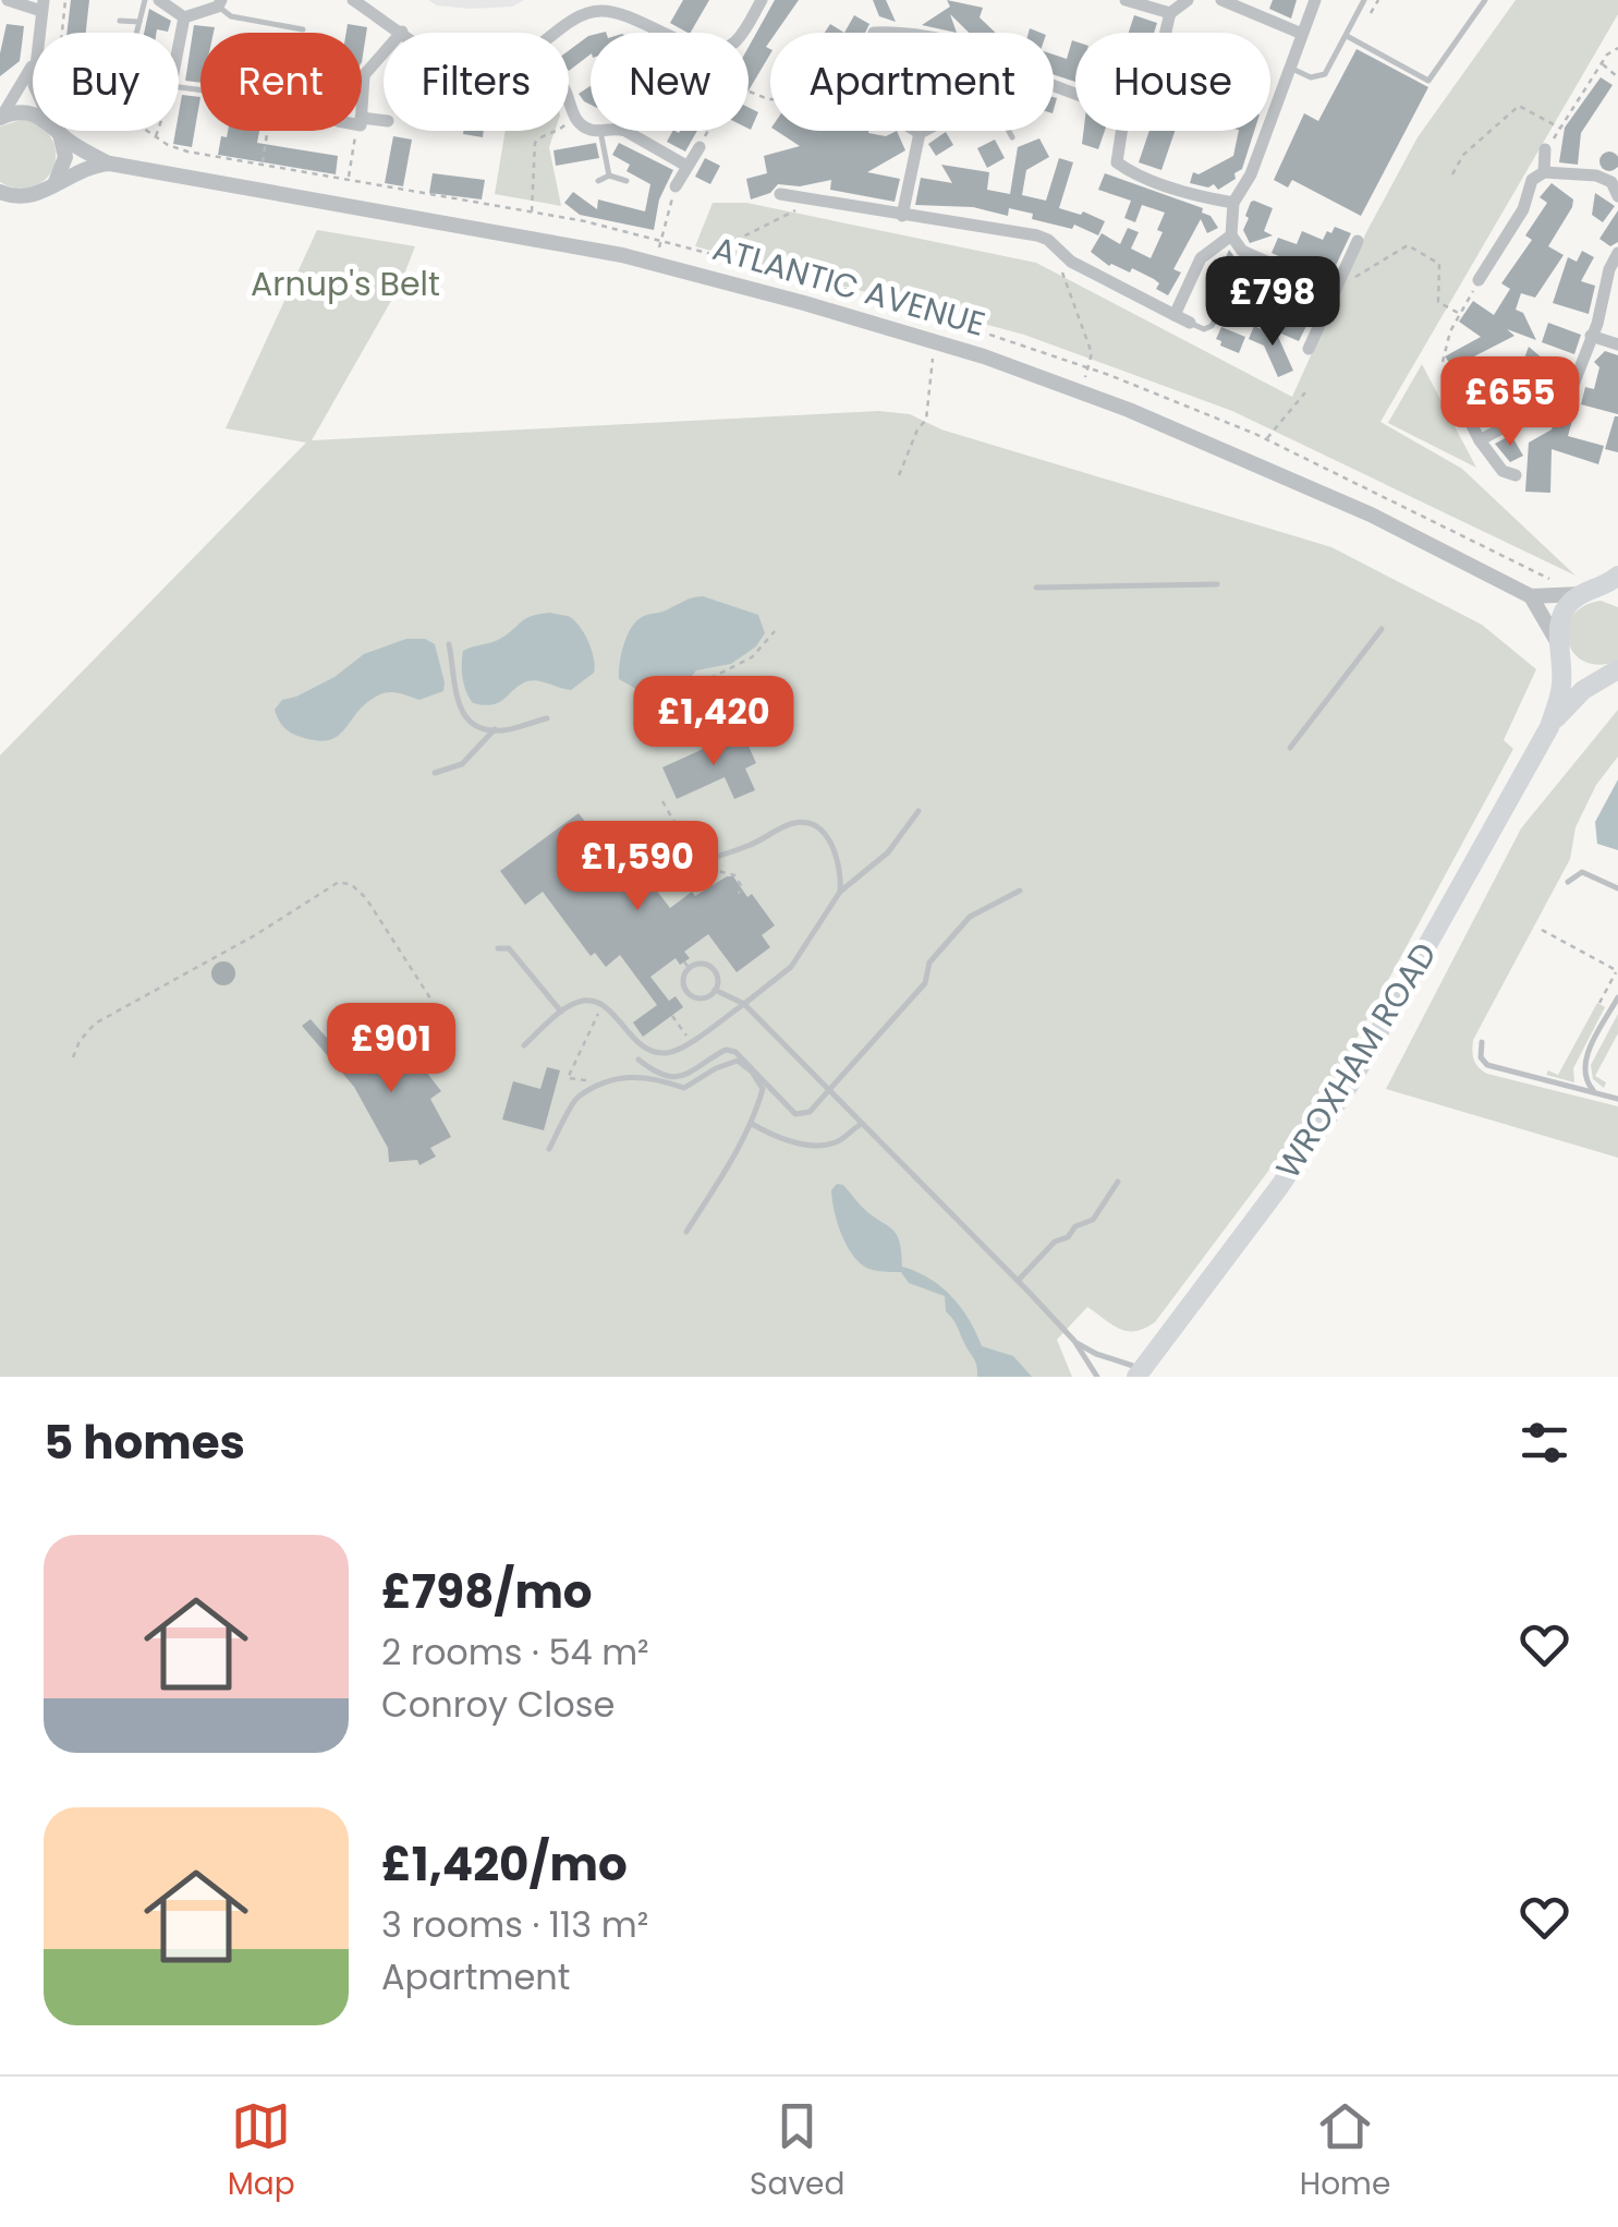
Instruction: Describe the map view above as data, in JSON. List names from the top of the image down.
{
  "streets": {
    "main road": ["WROXHAM ROAD"],
    "street": ["ATLANTIC AVENUE"]
  },
  "parks": ["Arnup's Belt"],
  "page": {
    "chip": [
      "Buy",
      "Rent",
      "Filters",
      "New",
      "Apartment",
      "House"
    ],
    "price": [
      "£798",
      "£655",
      "£1,420",
      "£1,590",
      "£901"
    ],
    "heading": "5 homes",
    "list": [
      {
        "name": "£798/mo",
        "note": "2 rooms · 54 m² · Conroy Close"
      },
      {
        "name": "£1,420/mo",
        "note": "3 rooms · 113 m² · Apartment"
      }
    ],
    "tabs": ["Map", "Saved", "Home"]
  }
}
